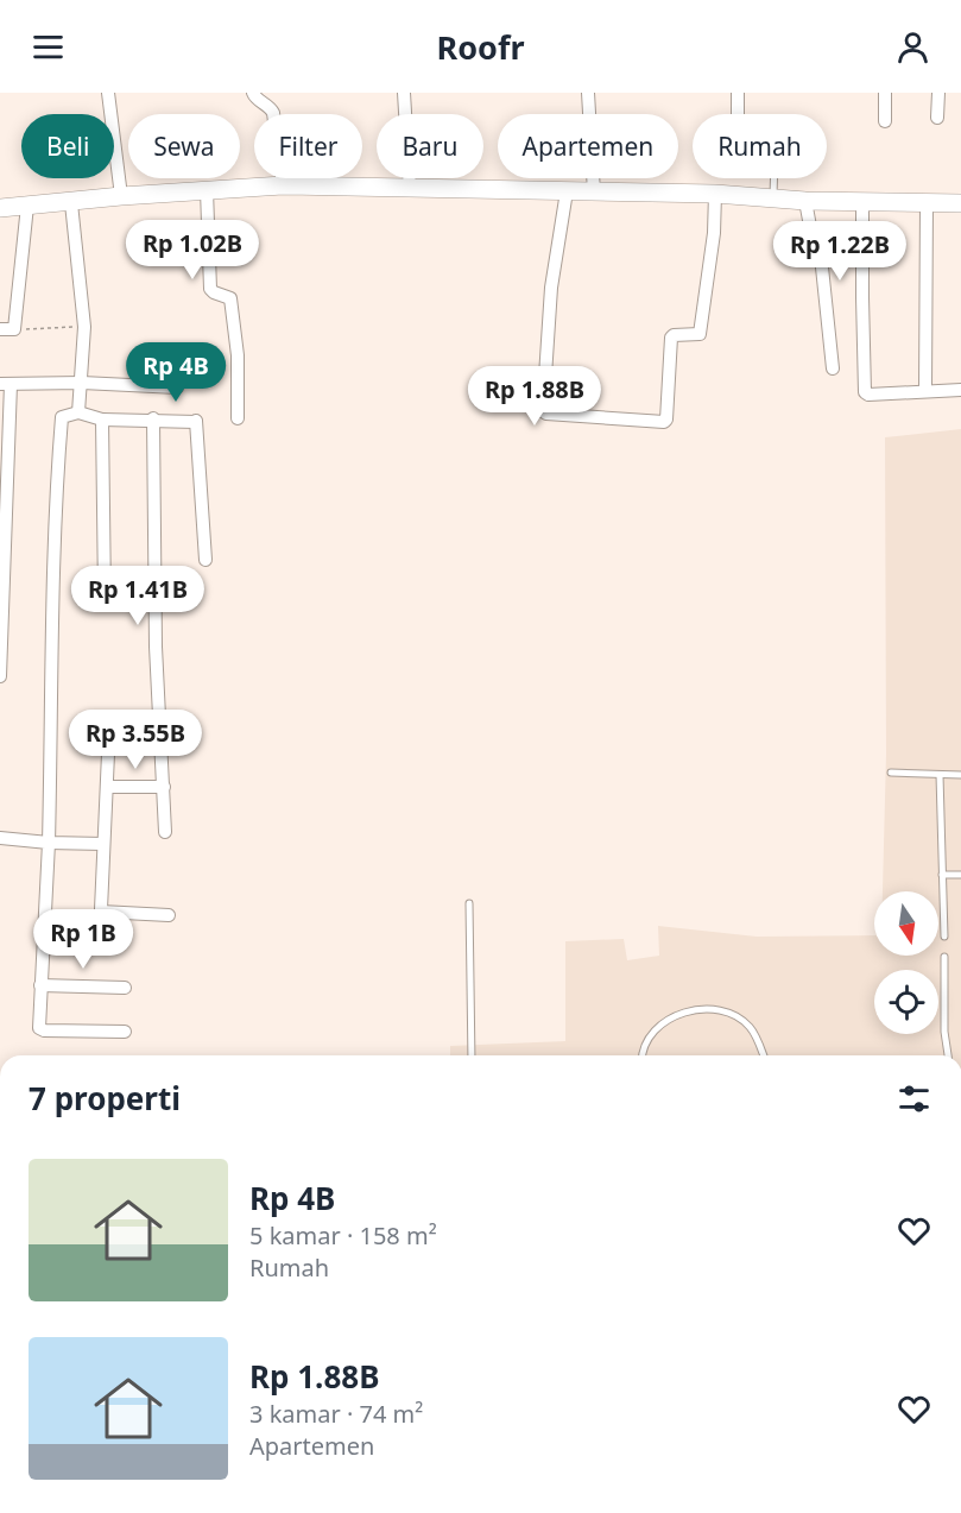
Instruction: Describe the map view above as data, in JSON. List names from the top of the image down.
{
  "north": "bottom",
  "page": {
    "header": "Roofr",
    "chip": [
      "Beli",
      "Sewa",
      "Filter",
      "Baru",
      "Apartemen",
      "Rumah"
    ],
    "price": [
      "Rp 1.02B",
      "Rp 1.22B",
      "Rp 4B",
      "Rp 1.88B",
      "Rp 1.41B",
      "Rp 3.55B",
      "Rp 1B"
    ],
    "heading": "7 properti",
    "list": [
      {
        "name": "Rp 4B",
        "note": "5 kamar · 158 m² · Rumah"
      },
      {
        "name": "Rp 1.88B",
        "note": "3 kamar · 74 m² · Apartemen"
      }
    ]
  }
}
